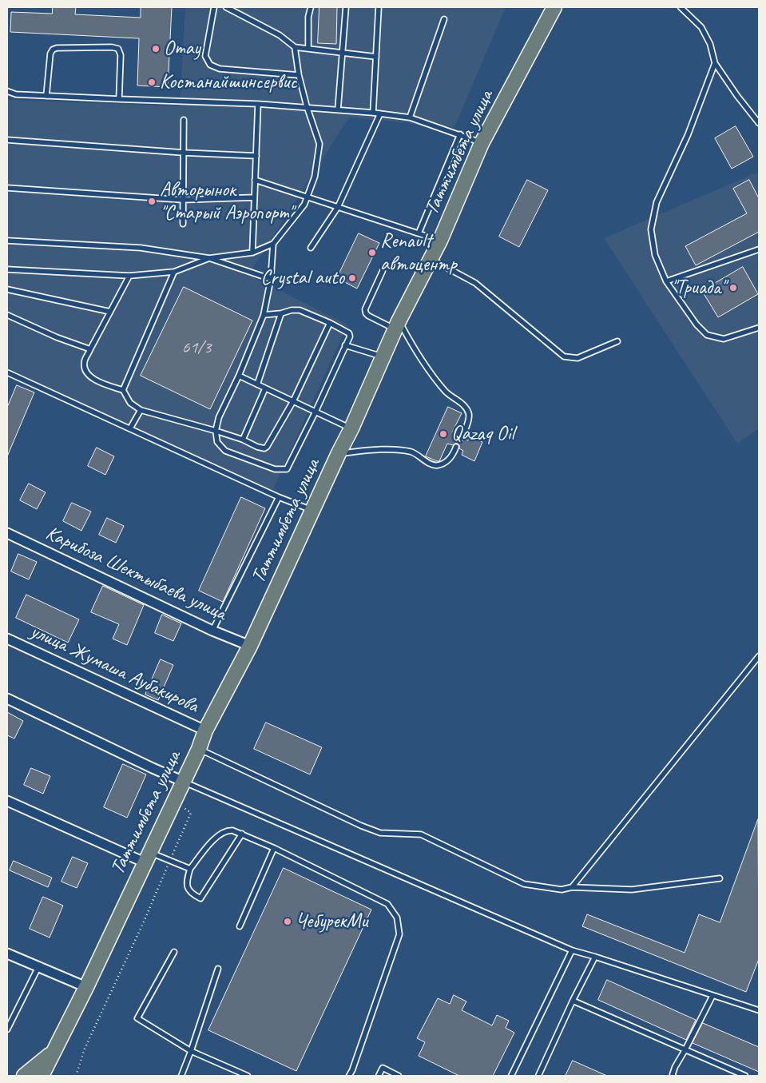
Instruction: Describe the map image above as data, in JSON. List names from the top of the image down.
{
  "streets": {
    "main road": ["Таттимбета улица"],
    "street": ["Карибоза Шектыбаева улица", "улица Жумаша Аубакирова"]
  },
  "crossings": [
    ["Таттимбета улица", "Карибоза Шектыбаева улица"],
    ["Таттимбета улица", "улица Жумаша Аубакирова"]
  ],
  "places": [
    "Отау",
    "Костанайшинсервис",
    "Авторынок \"Старый Аэропорт\"",
    "Renault автоцентр",
    "Crystal auto",
    "\"Триада\"",
    "Qazaq Oil",
    "ЧебурекМи"
  ],
  "house_numbers": ["61/3"]
}
